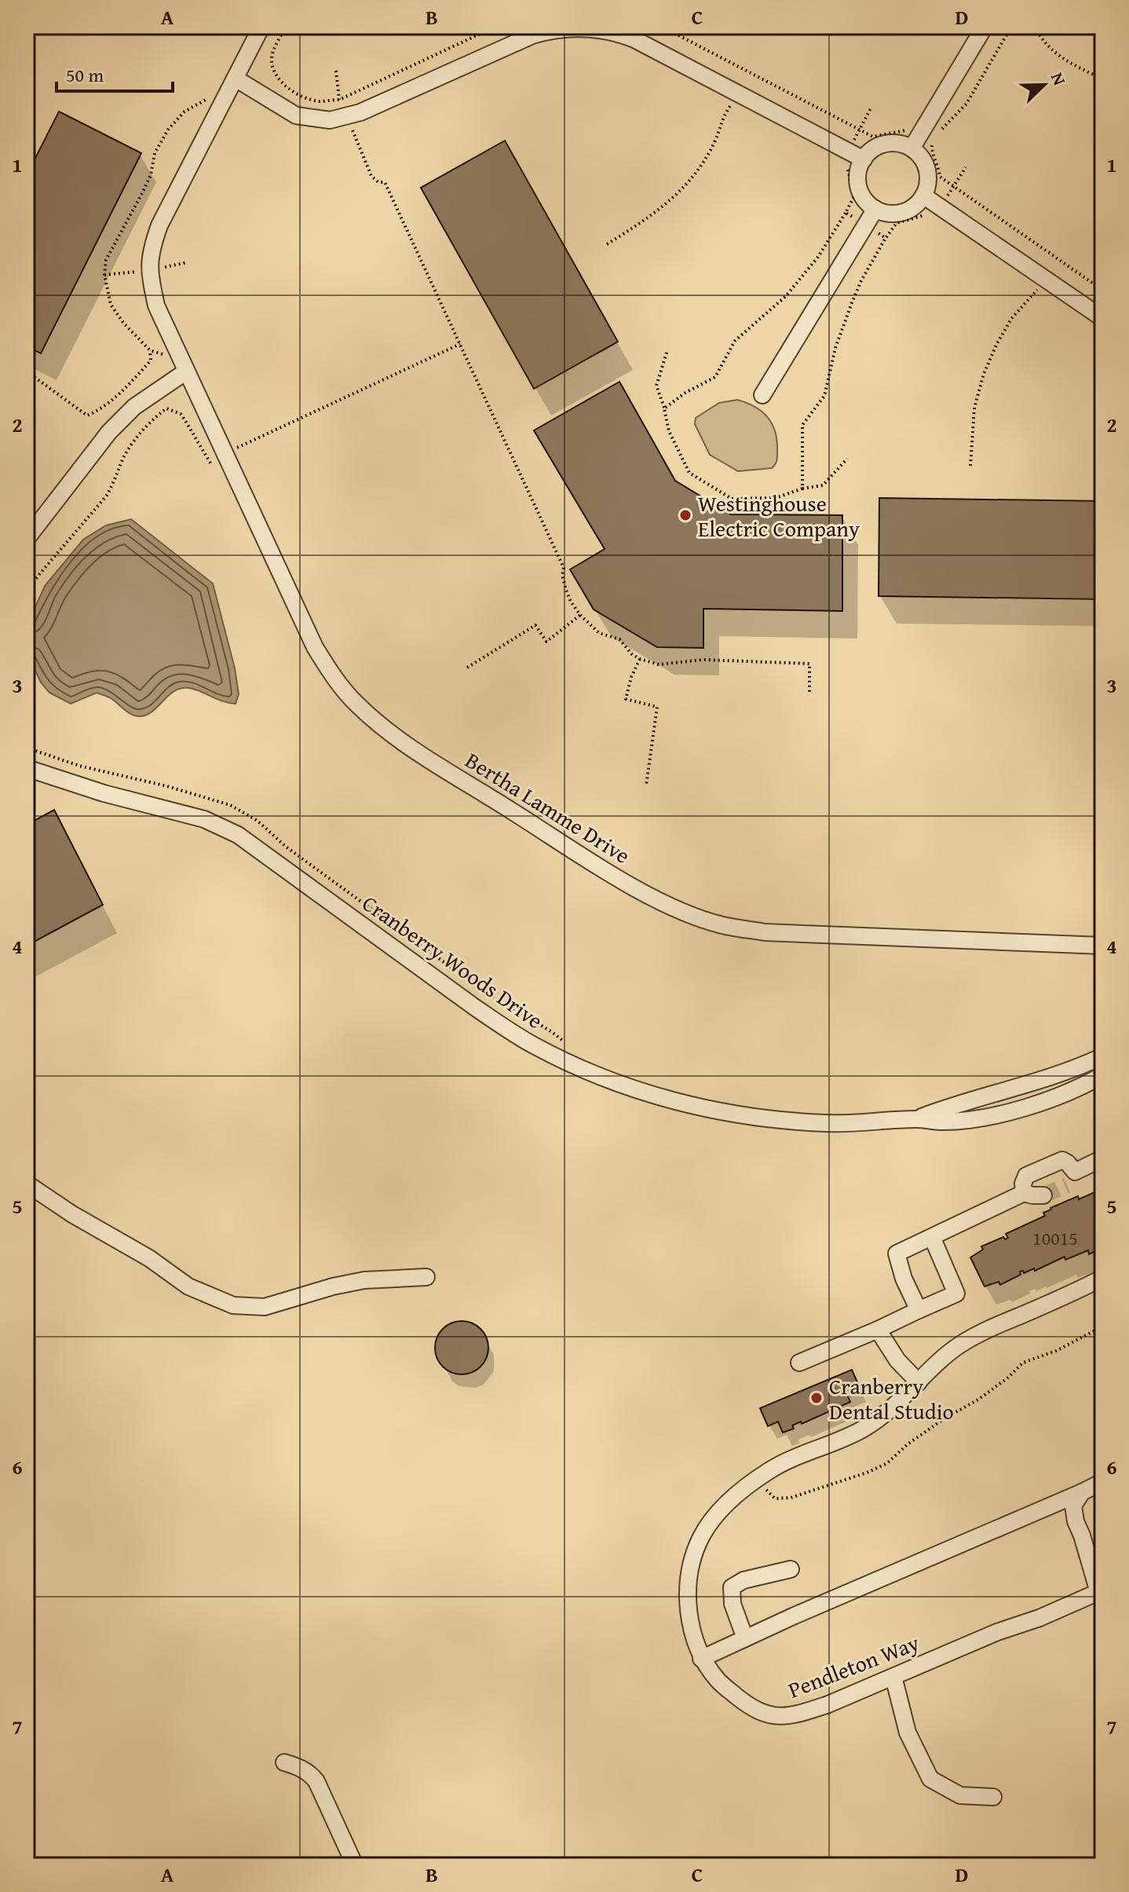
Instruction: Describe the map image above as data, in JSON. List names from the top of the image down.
{
  "streets": {
    "street": ["Bertha Lamme Drive", "Cranberry Woods Drive", "Pendleton Way"]
  },
  "places": ["Westinghouse Electric Company", "Cranberry Dental Studio"],
  "house_numbers": ["10015"],
  "scale_bar": "50 m",
  "north": "top right",
  "grid": {
    "columns": [
      "A",
      "B",
      "C",
      "D"
    ],
    "rows": [
      "1",
      "2",
      "3",
      "4",
      "5",
      "6",
      "7"
    ]
  }
}
